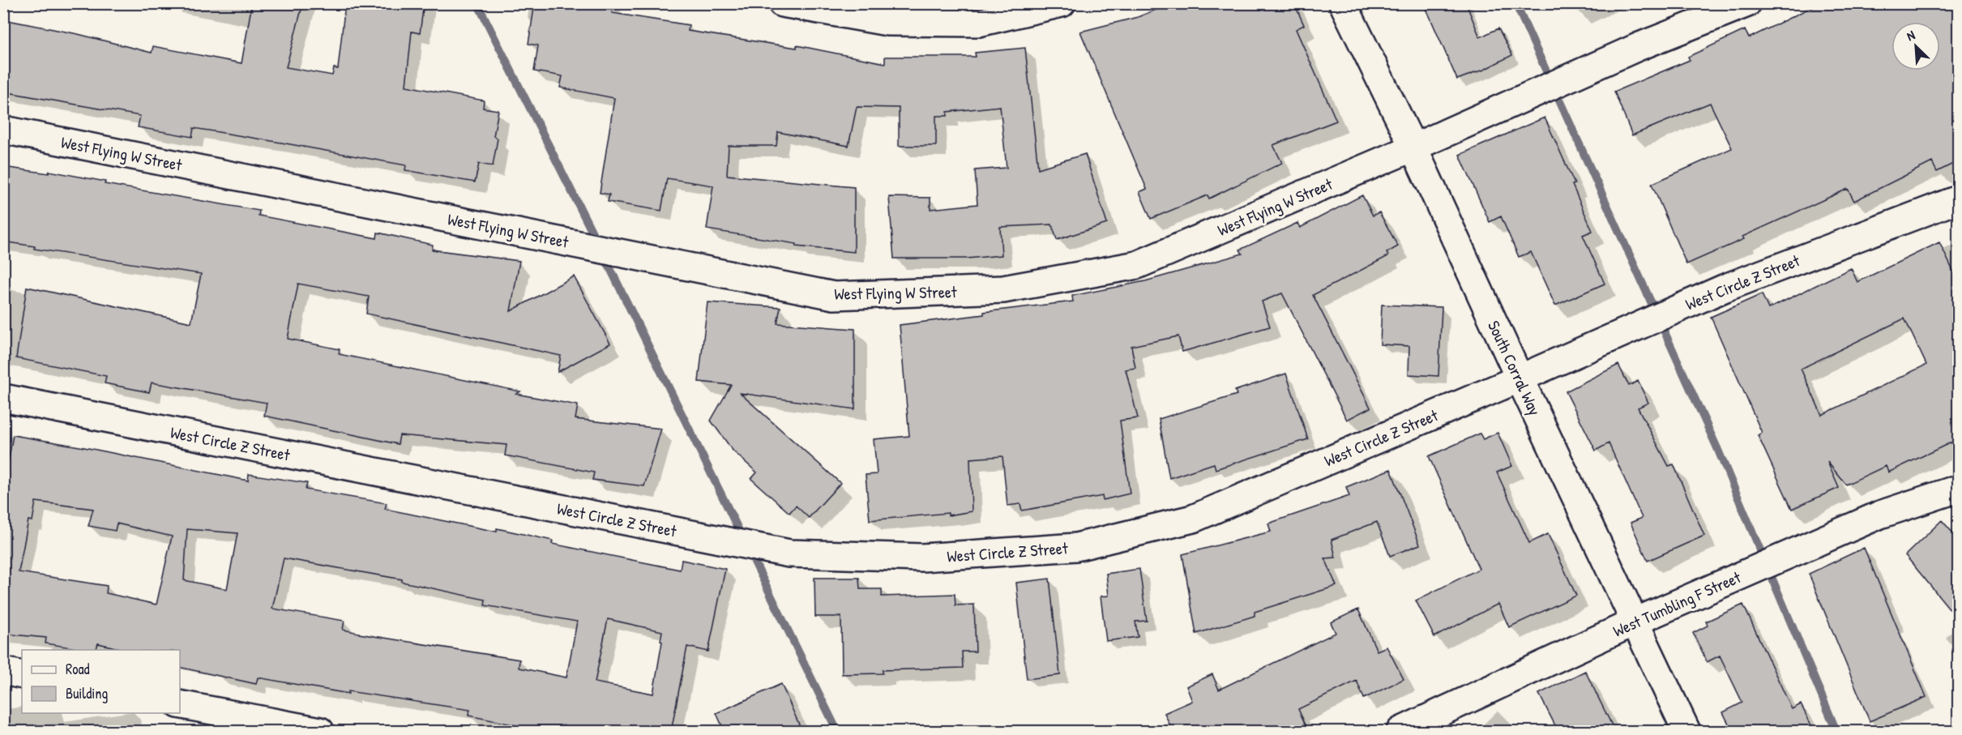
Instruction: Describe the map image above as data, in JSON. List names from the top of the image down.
{
  "streets": {
    "street": [
      "West Flying W Street",
      "West Circle Z Street",
      "South Corral Way",
      "West Tumbling F Street"
    ]
  },
  "crossings": [
    ["West Flying W Street", "South Corral Way"],
    ["West Circle Z Street", "South Corral Way"],
    ["South Corral Way", "West Tumbling F Street"]
  ],
  "legend": ["Road", "Building"],
  "north": "top left"
}
